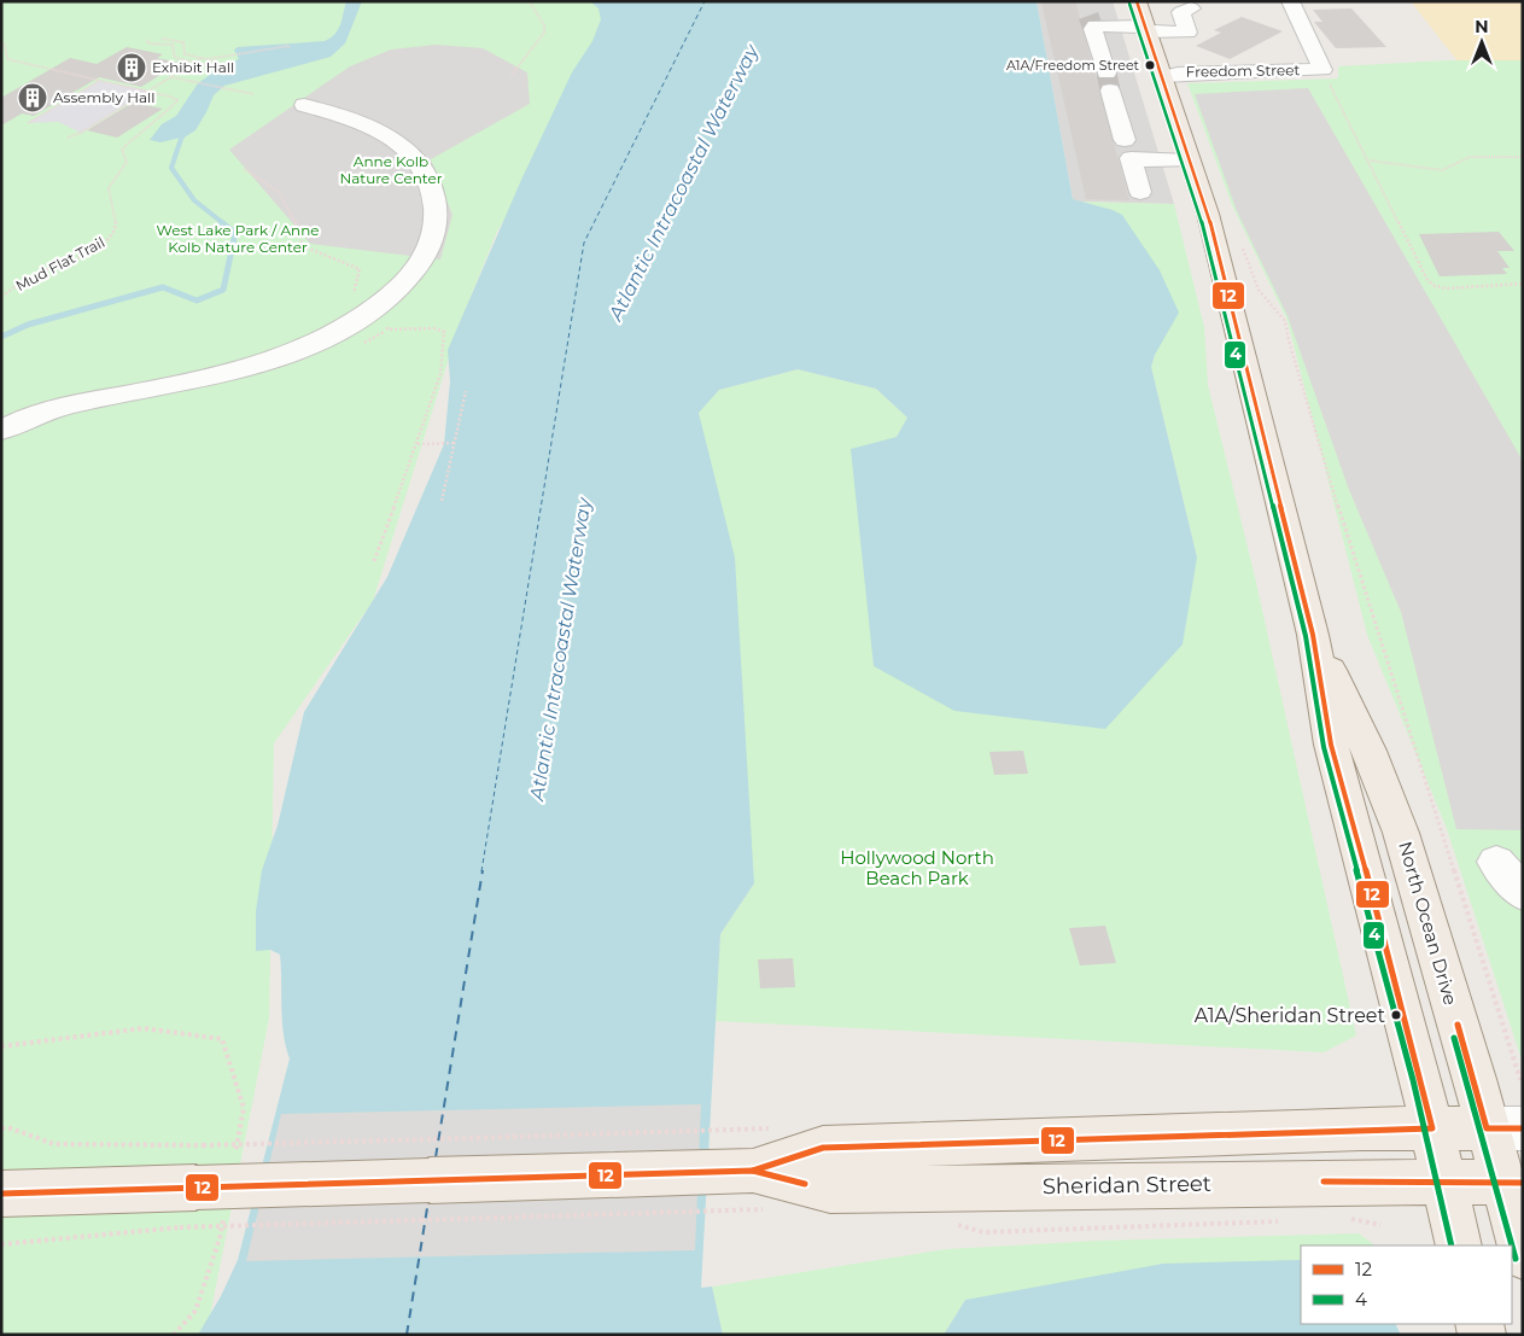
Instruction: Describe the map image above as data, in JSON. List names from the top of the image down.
{
  "streets": {
    "main road": ["North Ocean Drive", "Sheridan Street"],
    "street": ["Freedom Street"],
    "path": ["Mud Flat Trail"]
  },
  "crossings": [
    ["Freedom Street", "North Ocean Drive"],
    ["North Ocean Drive", "Sheridan Street"]
  ],
  "water": ["Atlantic Intracoastal Waterway"],
  "parks": ["Anne Kolb Nature Center", "West Lake Park / Anne Kolb Nature Center", "Hollywood North Beach Park"],
  "places": {
    "other": ["A1A/Freedom Street", "A1A/Sheridan Street"],
    "building": ["Exhibit Hall", "Assembly Hall"]
  },
  "lines": ["transit line 12", "transit line 4"],
  "legend": ["12", "4"],
  "north": "top"
}
